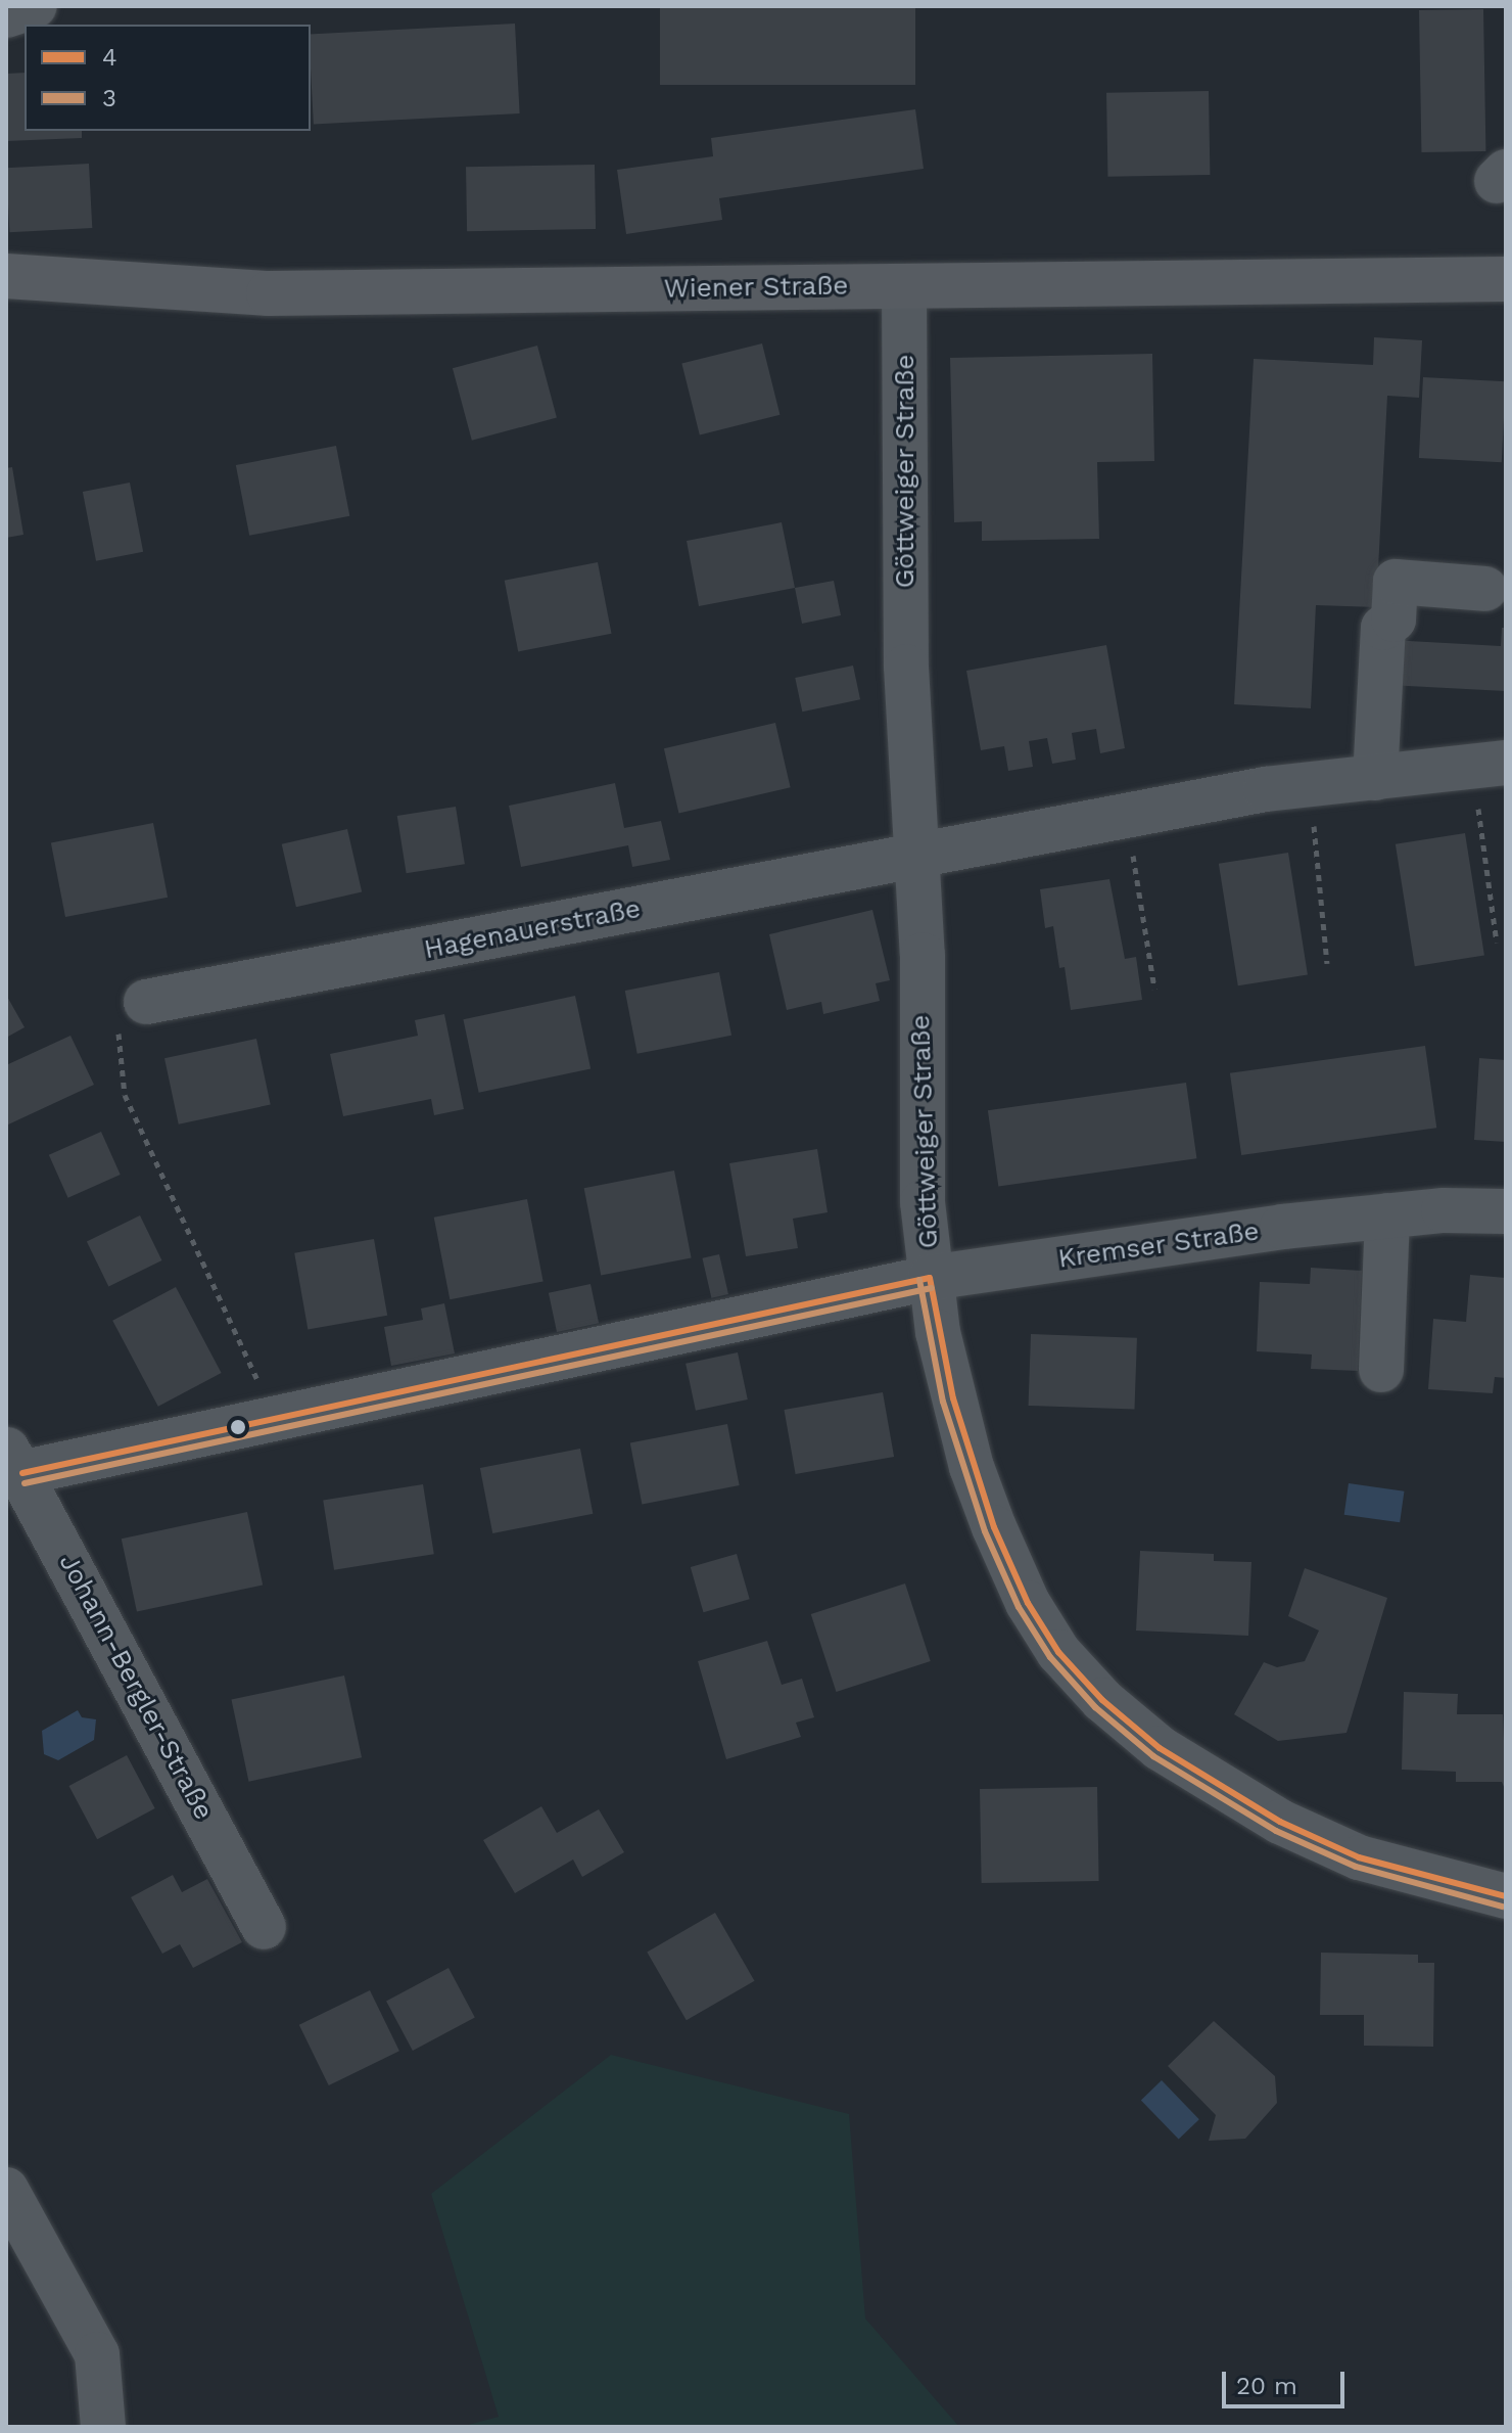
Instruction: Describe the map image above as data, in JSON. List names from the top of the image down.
{
  "streets": {
    "main road": ["Wiener Straße"],
    "street": [
      "Göttweiger Straße",
      "Hagenauerstraße",
      "Kremser Straße",
      "Johann-Bergler-Straße"
    ]
  },
  "crossings": [
    ["Wiener Straße", "Göttweiger Straße"],
    ["Göttweiger Straße", "Hagenauerstraße"],
    ["Göttweiger Straße", "Kremser Straße"],
    ["Kremser Straße", "Johann-Bergler-Straße"]
  ],
  "lines": ["transit line 4", "transit line 3"],
  "legend": ["4", "3"],
  "scale_bar": "20 m"
}
